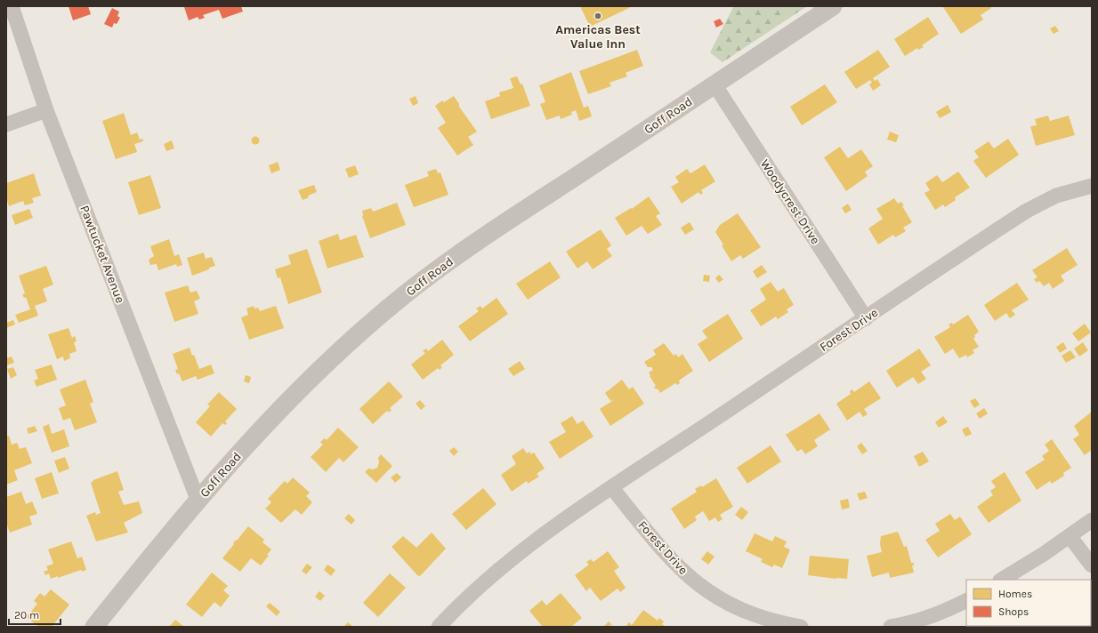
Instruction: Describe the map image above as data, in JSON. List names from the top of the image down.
{
  "streets": {
    "street": [
      "Goff Road",
      "Woodycrest Drive",
      "Pawtucket Avenue",
      "Forest Drive"
    ]
  },
  "crossings": [
    ["Goff Road", "Woodycrest Drive"],
    ["Goff Road", "Pawtucket Avenue"],
    ["Woodycrest Drive", "Forest Drive"]
  ],
  "places": ["Americas Best Value Inn"],
  "legend": ["Homes", "Shops"],
  "scale_bar": "20 m"
}
